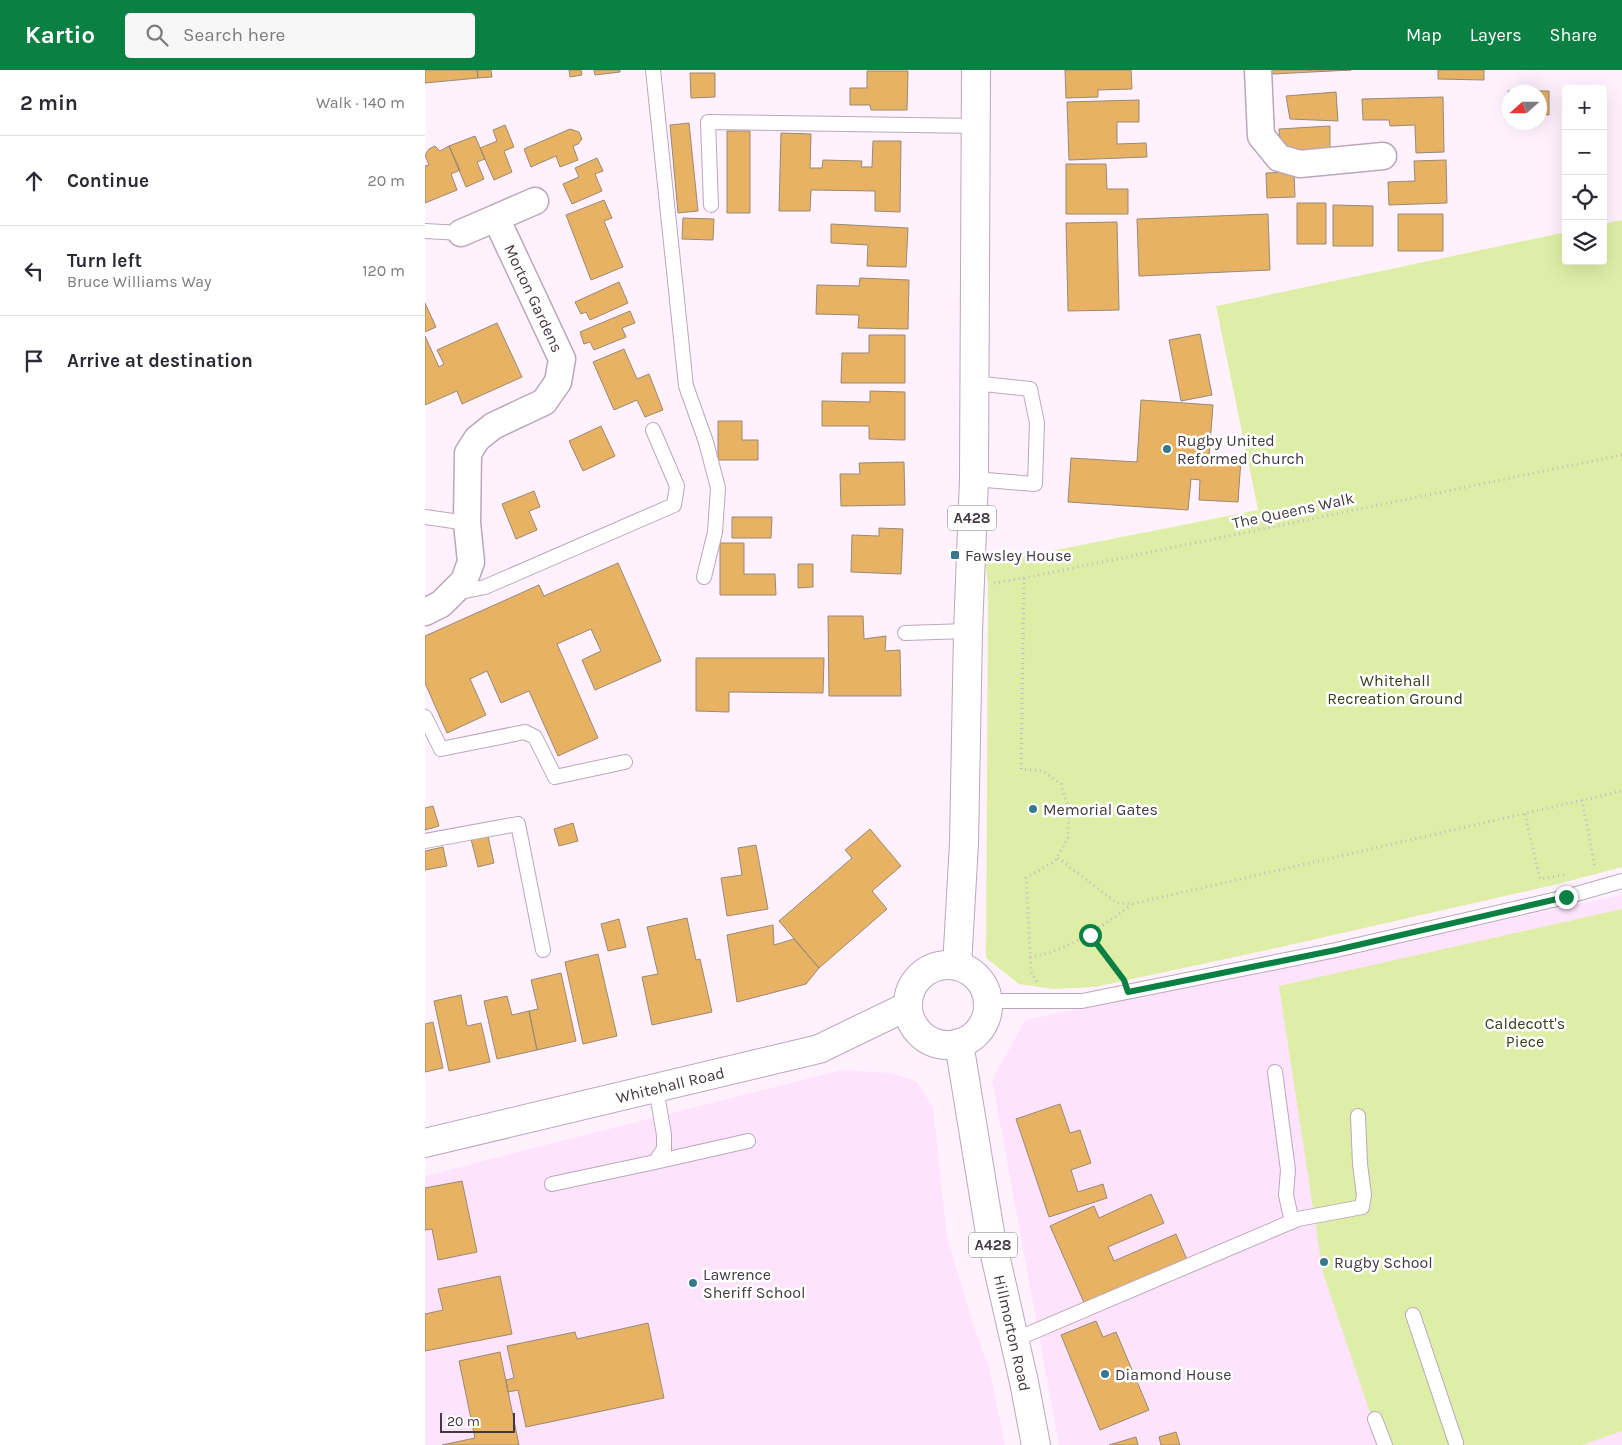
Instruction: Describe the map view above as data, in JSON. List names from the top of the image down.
{
  "streets": {
    "main road": ["A428", "Whitehall Road", "Hillmorton Road"],
    "street": ["Morton Gardens"],
    "path": ["The Queens Walk"]
  },
  "crossings": [
    ["The Queens Walk", "A428"],
    ["A428", "Whitehall Road"],
    ["A428", "Hillmorton Road"],
    ["Whitehall Road", "Hillmorton Road"]
  ],
  "parks": ["Whitehall Recreation Ground", "Caldecott's Piece"],
  "places": {
    "other": [
      "Rugby United Reformed Church",
      "Memorial Gates",
      "Rugby School",
      "Lawrence Sheriff School",
      "Diamond House"
    ],
    "transit": ["Fawsley House"]
  },
  "scale_bar": "20 m",
  "north": "left",
  "page": {
    "header": "Kartio",
    "search": "Search here",
    "nav": ["Map", "Layers", "Share"],
    "heading": ["2 min", "Walk · 140 m"],
    "map_buttons": ["+", "−"],
    "list": [
      ["Continue", "20 m"],
      ["Turn left", "Bruce Williams Way", "120 m"],
      "Arrive at destination"
    ],
    "scale": "20 m"
  }
}
